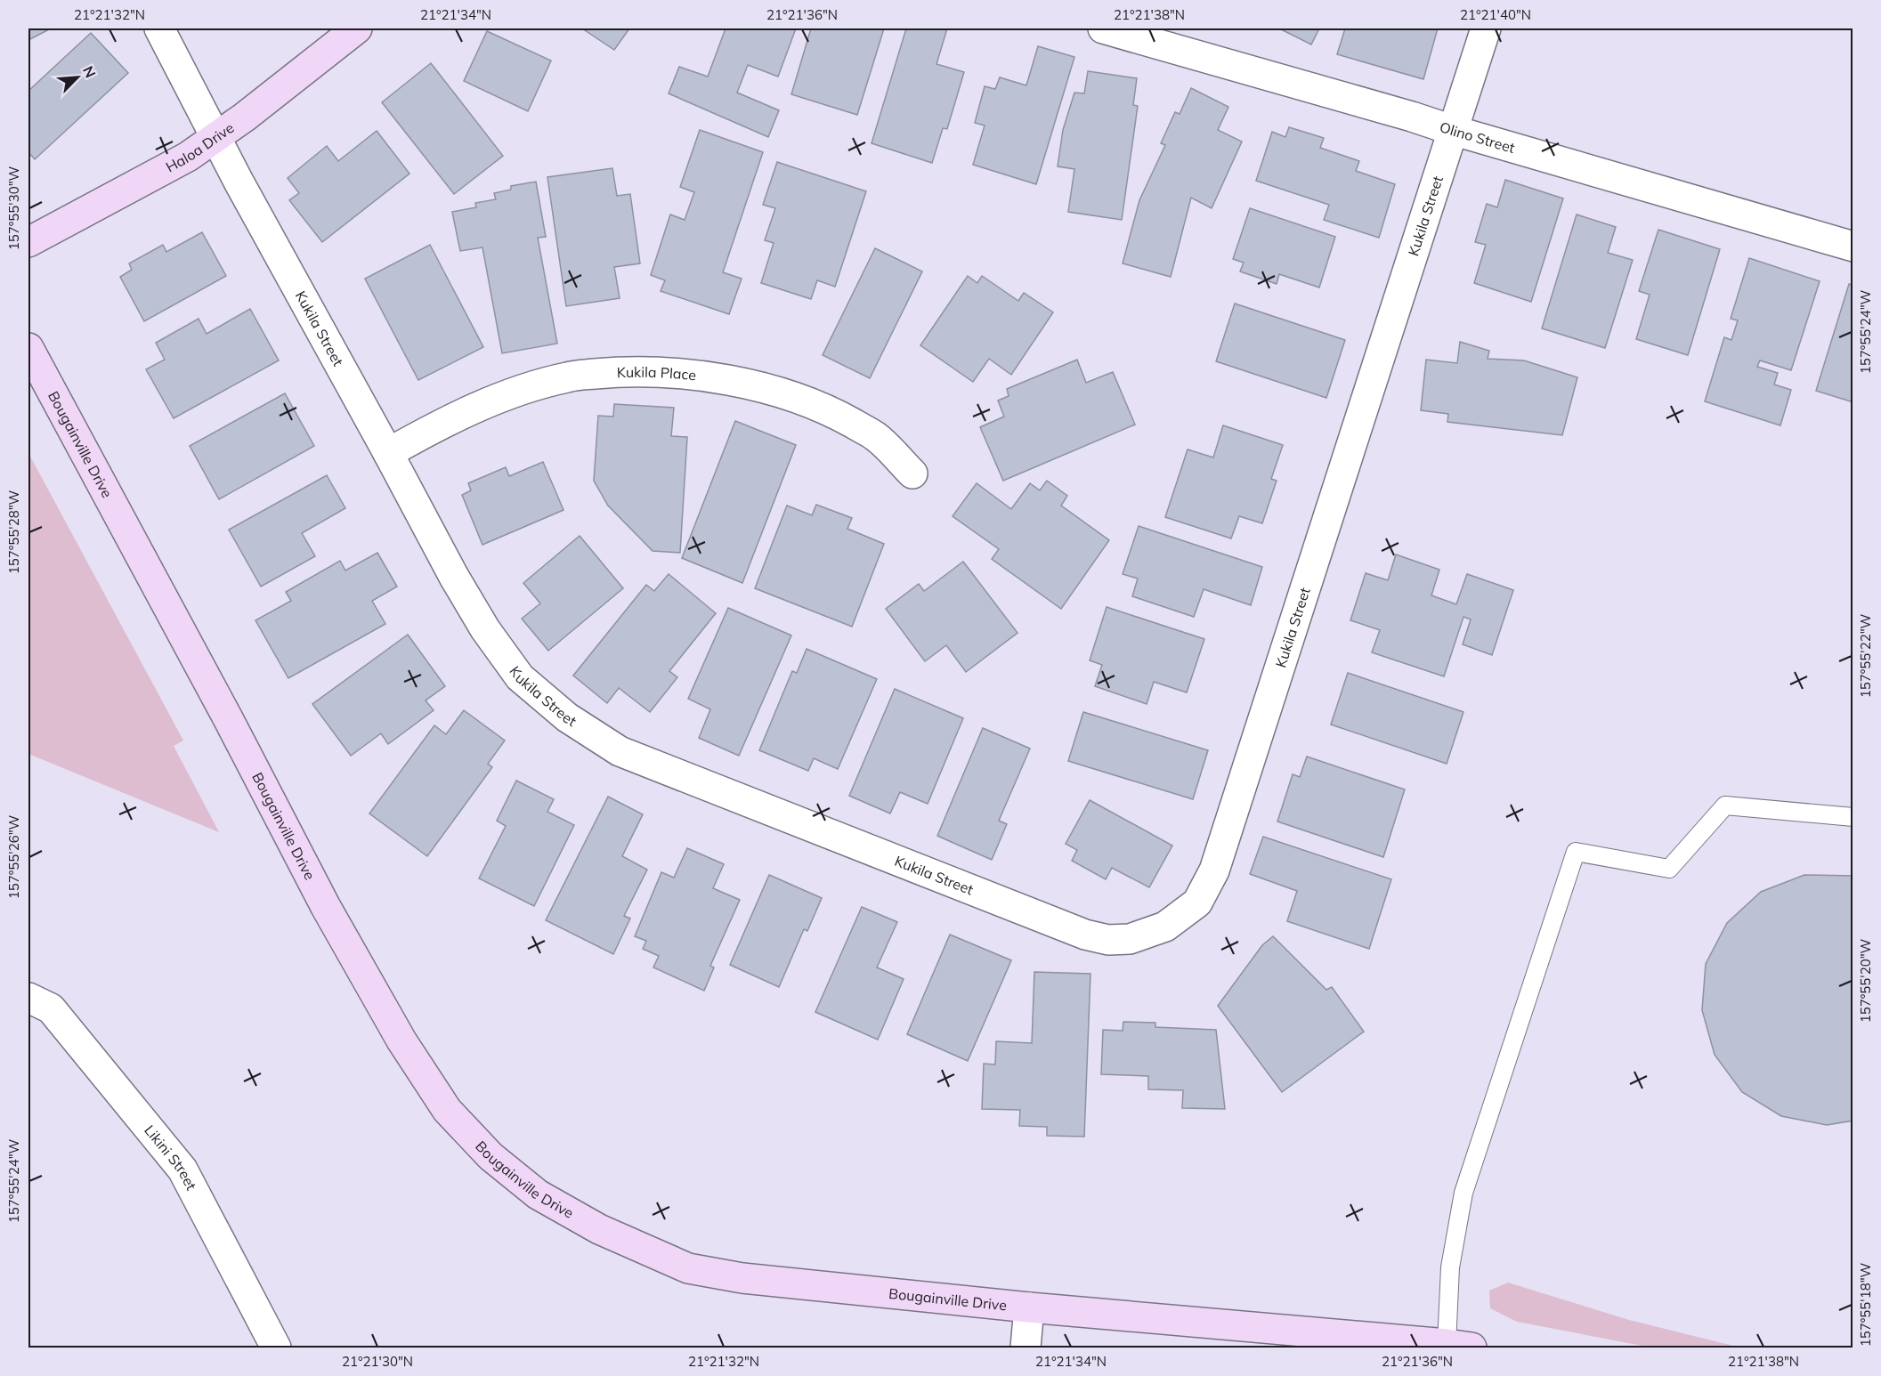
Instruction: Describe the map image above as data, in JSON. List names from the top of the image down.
{
  "streets": {
    "street": [
      "Olino Street",
      "Haloa Drive",
      "Kukila Street",
      "Kukila Place",
      "Bougainville Drive",
      "Likini Street"
    ]
  },
  "crossings": [
    ["Olino Street", "Kukila Street"],
    ["Haloa Drive", "Kukila Street"],
    ["Kukila Street", "Kukila Place"]
  ],
  "north": "top right",
  "coordinates": [
    "21°21'32\"N",
    "21°21'34\"N",
    "21°21'36\"N",
    "21°21'38\"N",
    "21°21'40\"N",
    "157°55'30\"W",
    "157°55'24\"W",
    "157°55'28\"W",
    "157°55'22\"W",
    "157°55'26\"W",
    "157°55'20\"W",
    "157°55'18\"W",
    "21°21'30\"N"
  ]
}
